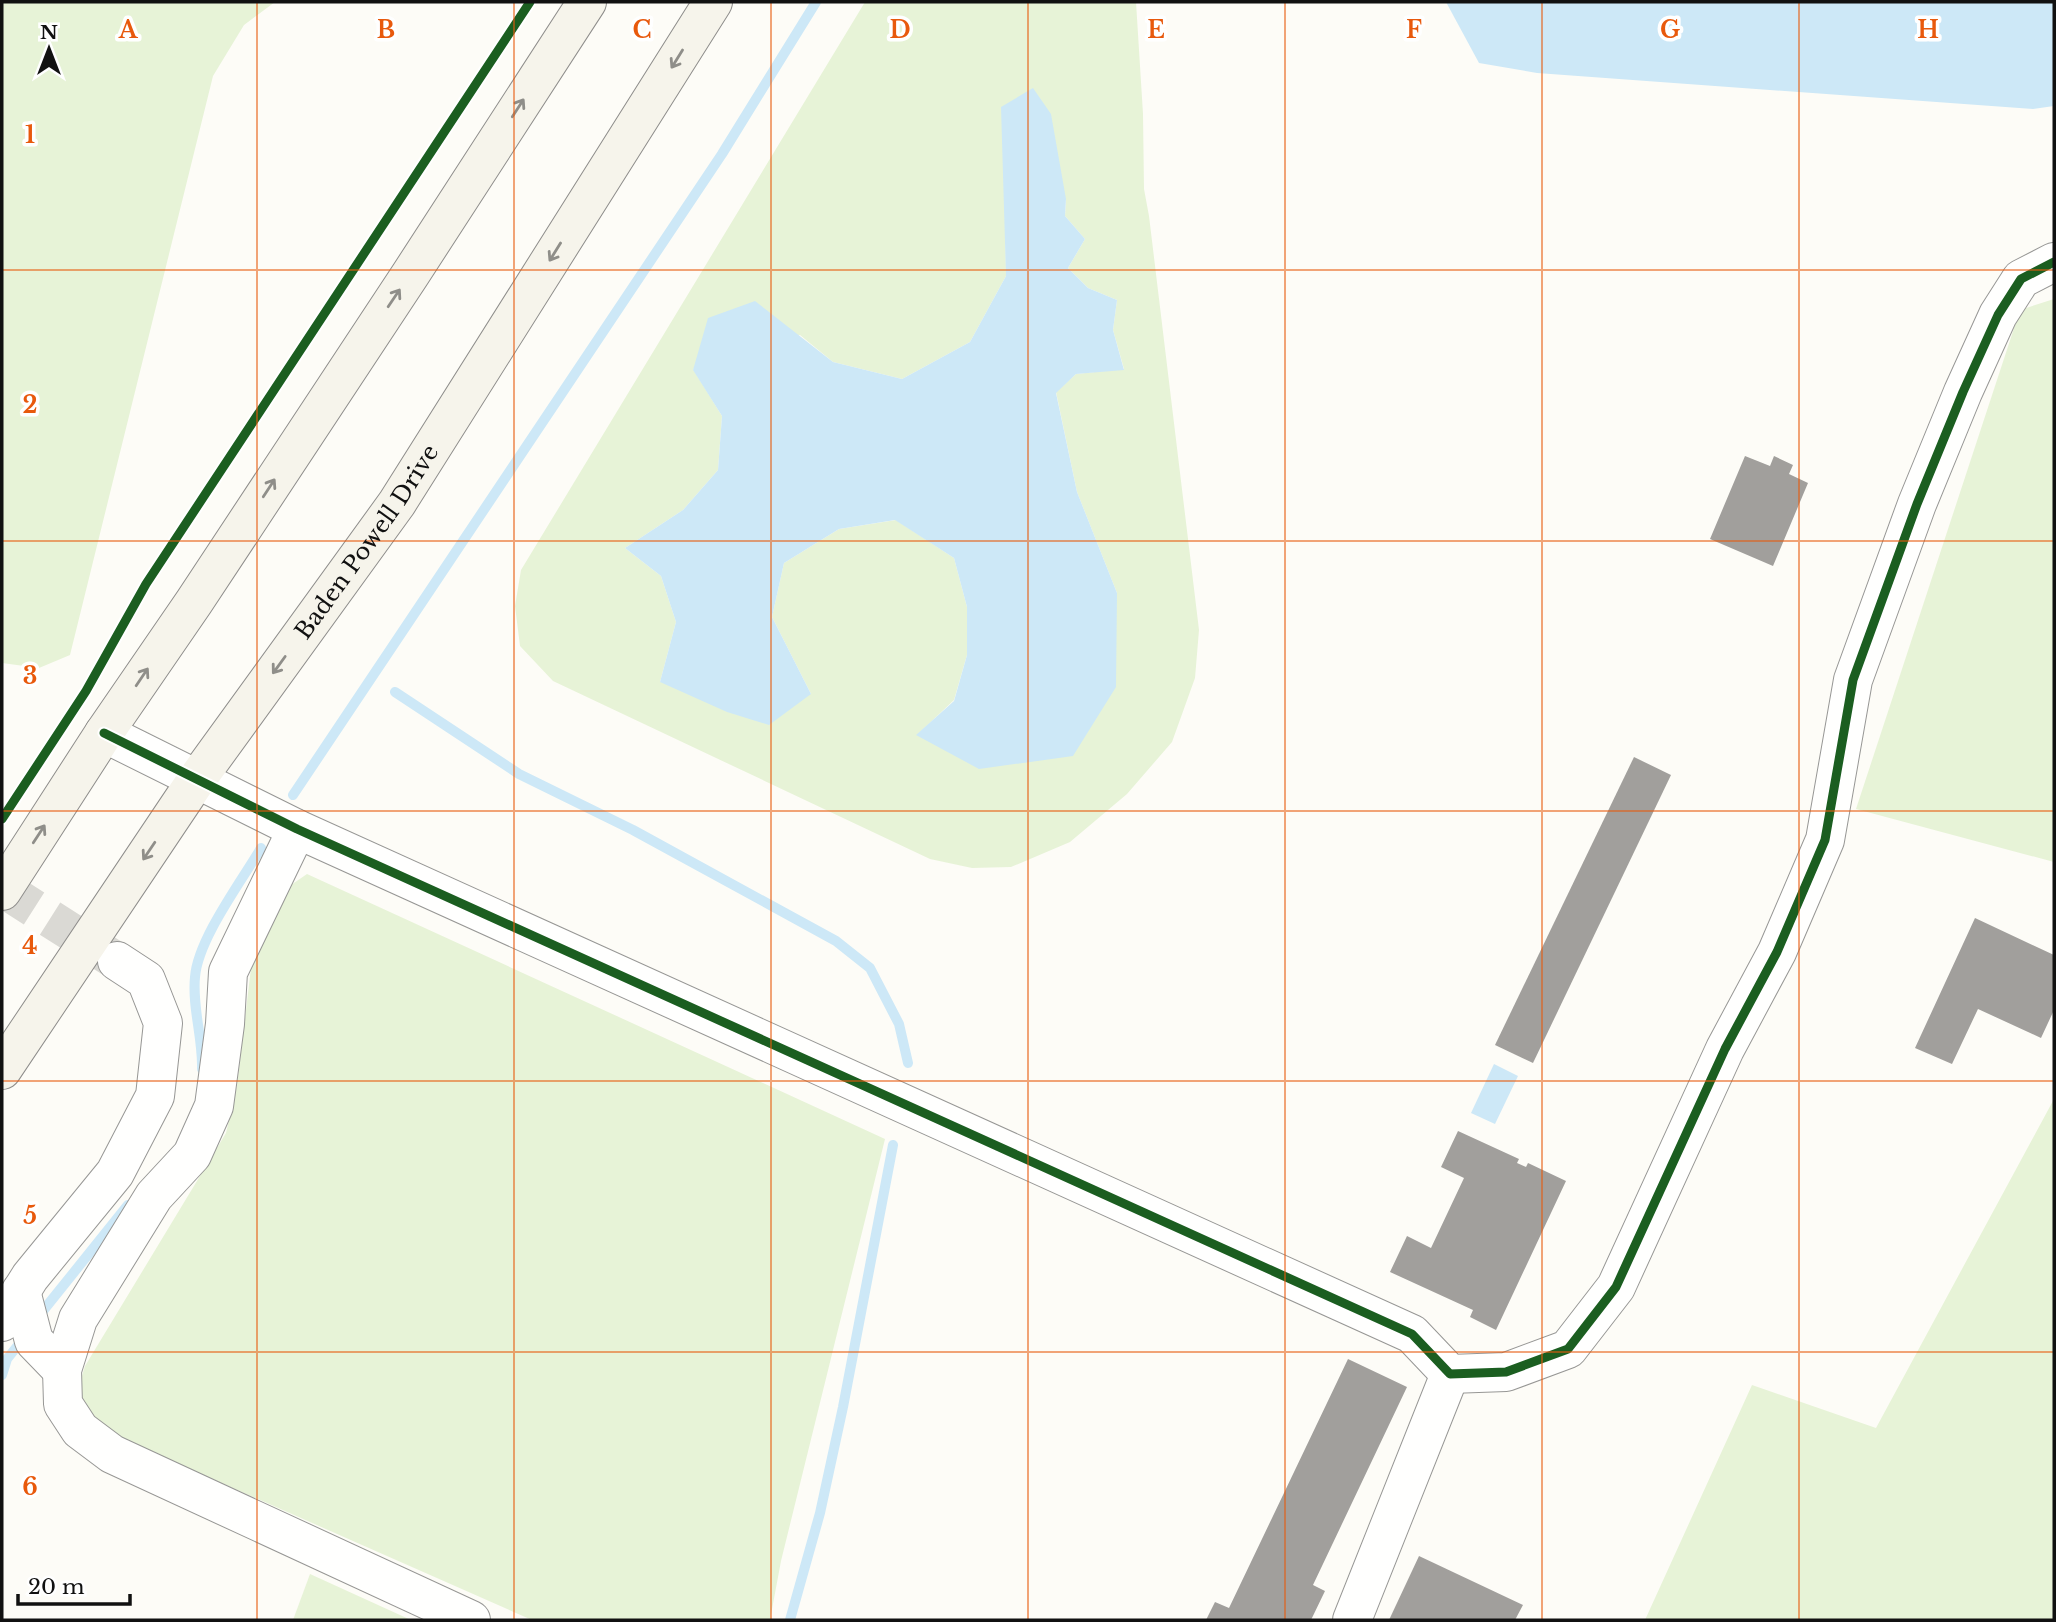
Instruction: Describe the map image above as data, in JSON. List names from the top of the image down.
{
  "streets": {
    "main road": ["Baden Powell Drive"]
  },
  "scale_bar": "20 m",
  "north": "top",
  "grid": {
    "columns": [
      "A",
      "B",
      "C",
      "D",
      "E",
      "F",
      "G",
      "H"
    ],
    "rows": [
      "1",
      "2",
      "3",
      "4",
      "5",
      "6"
    ]
  }
}
